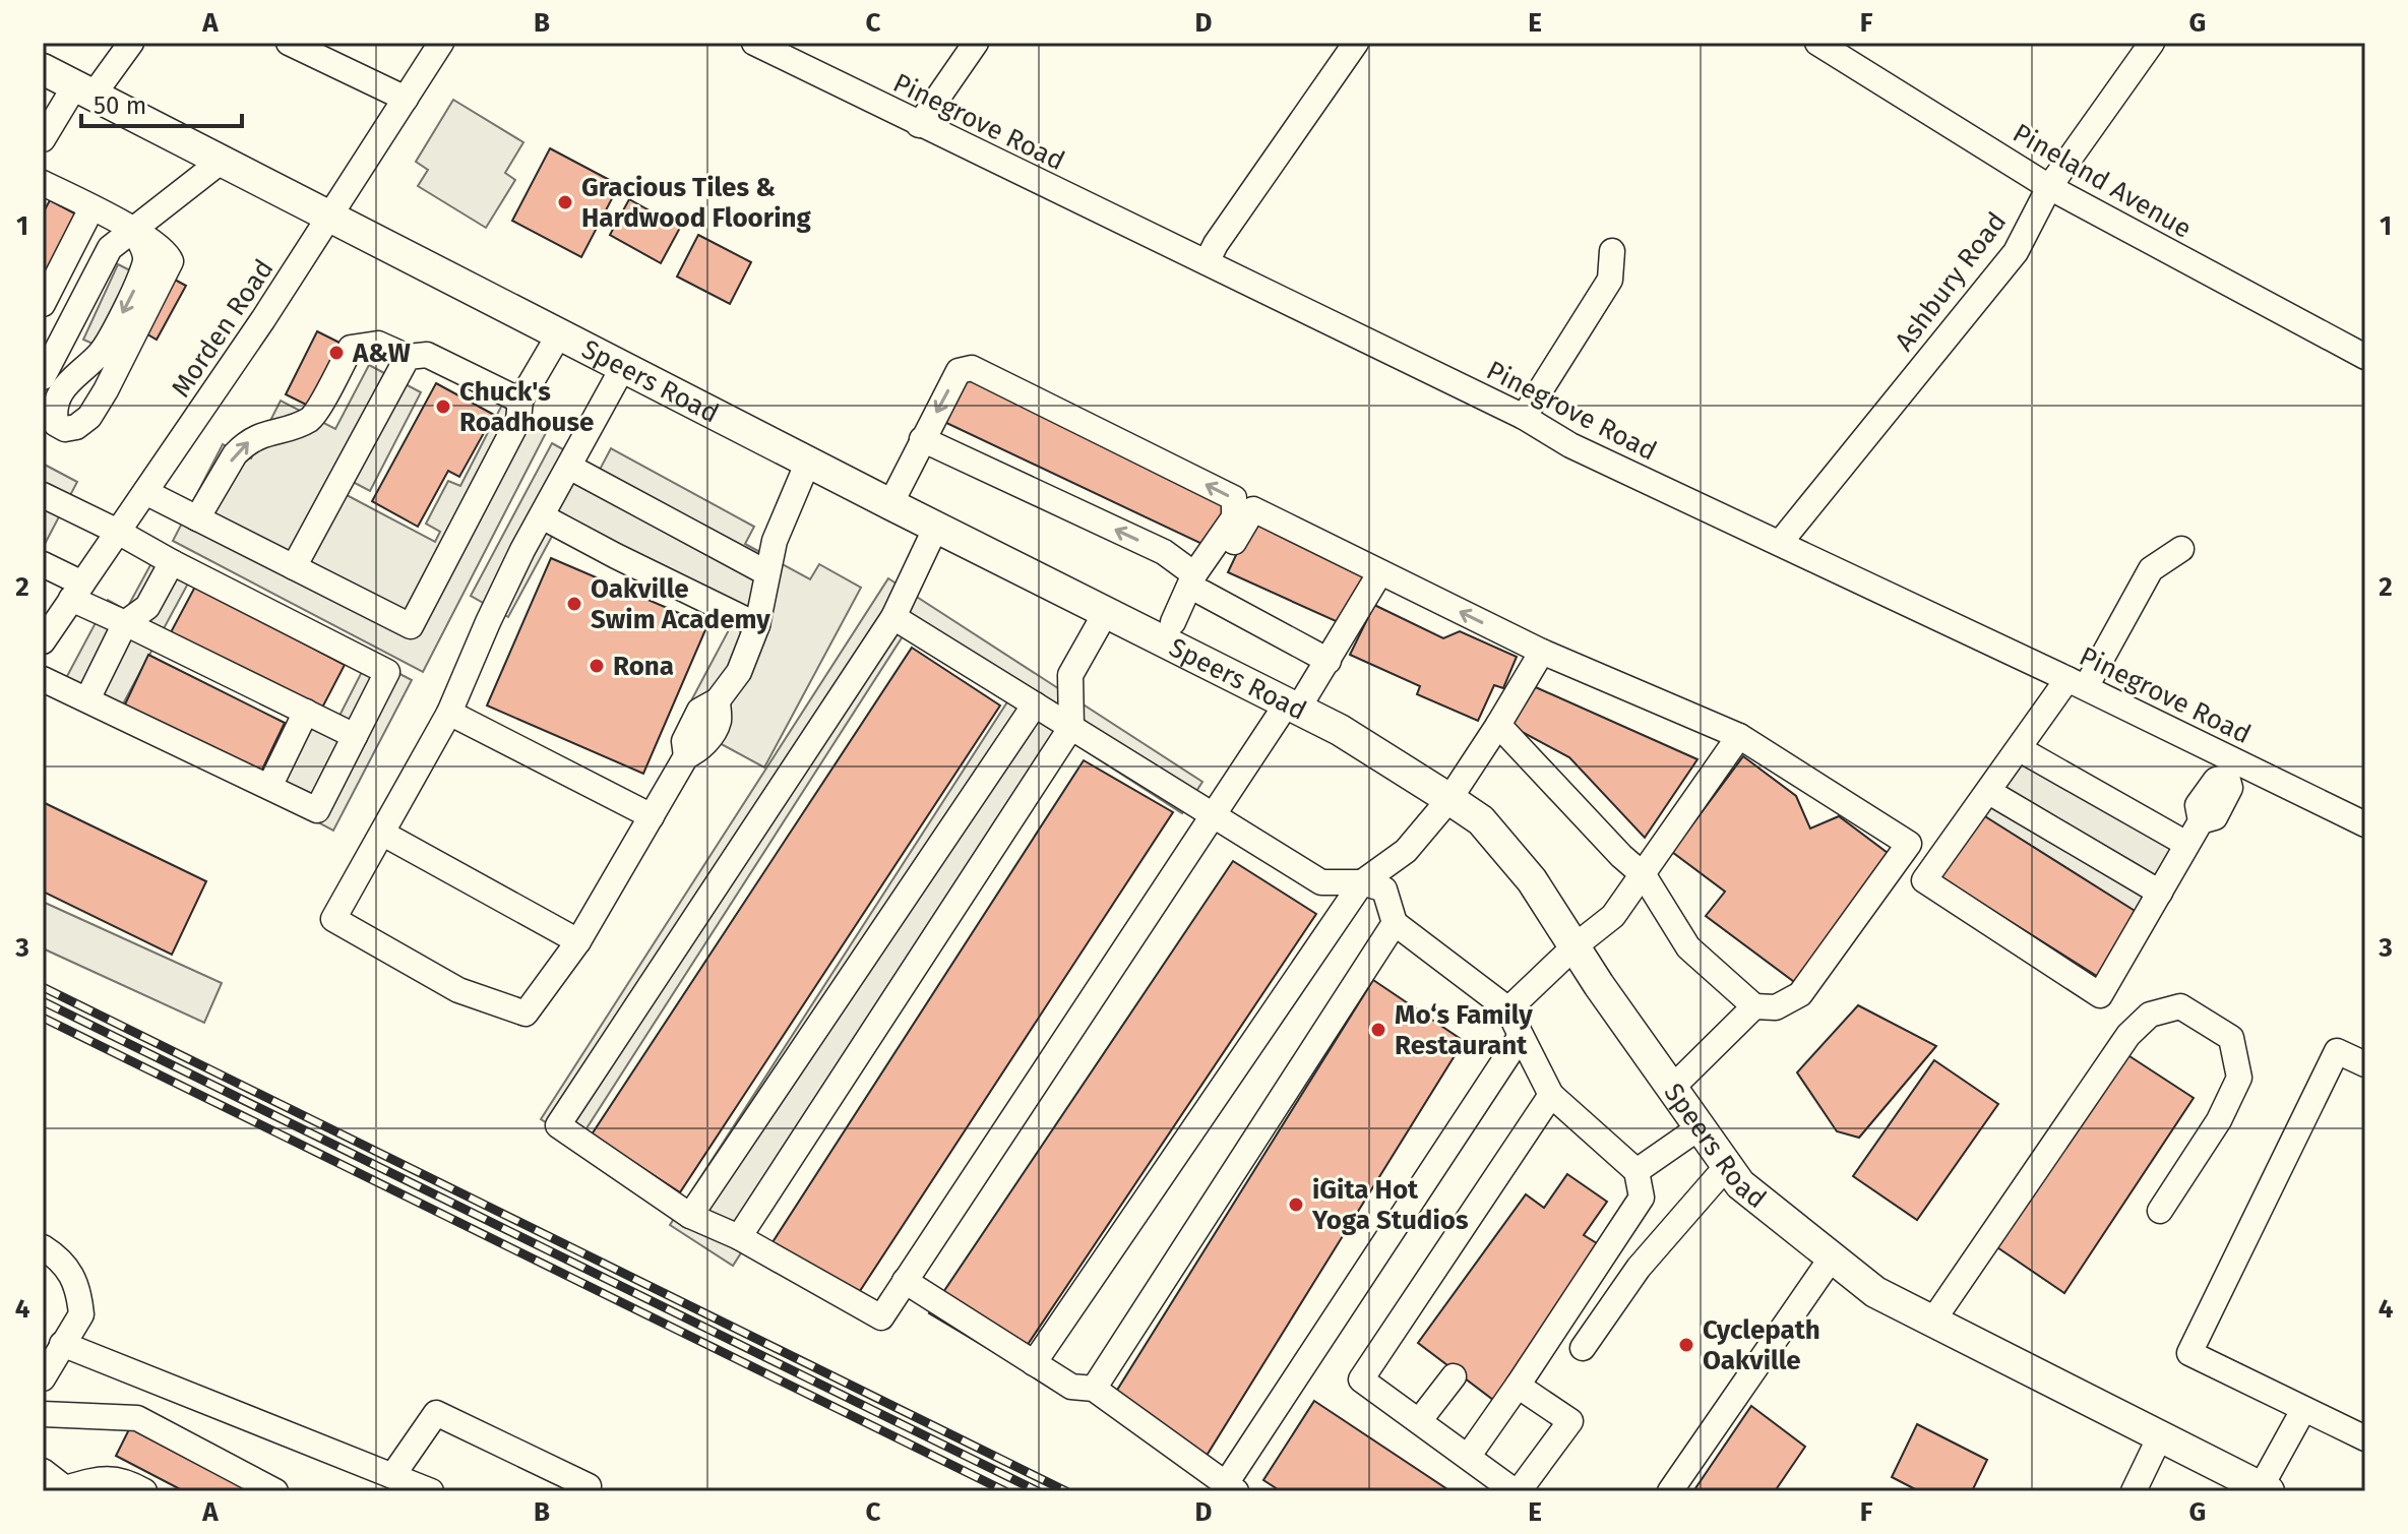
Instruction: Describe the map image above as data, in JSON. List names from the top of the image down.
{
  "streets": {
    "main road": ["Speers Road"],
    "street": [
      "Pinegrove Road",
      "Pineland Avenue",
      "Ashbury Road",
      "Morden Road"
    ]
  },
  "crossings": [
    ["Pinegrove Road", "Ashbury Road"],
    ["Pineland Avenue", "Ashbury Road"],
    ["Morden Road", "Speers Road"]
  ],
  "places": [
    "Gracious Tiles & Hardwood Flooring",
    "A&W",
    "Chuck's Roadhouse",
    "Oakville Swim Academy",
    "Rona",
    "Mo‘s Family Restaurant",
    "iGita Hot Yoga Studios",
    "Cyclepath Oakville"
  ],
  "scale_bar": "50 m",
  "grid": {
    "columns": [
      "A",
      "B",
      "C",
      "D",
      "E",
      "F",
      "G"
    ],
    "rows": [
      "1",
      "2",
      "3",
      "4"
    ]
  }
}
